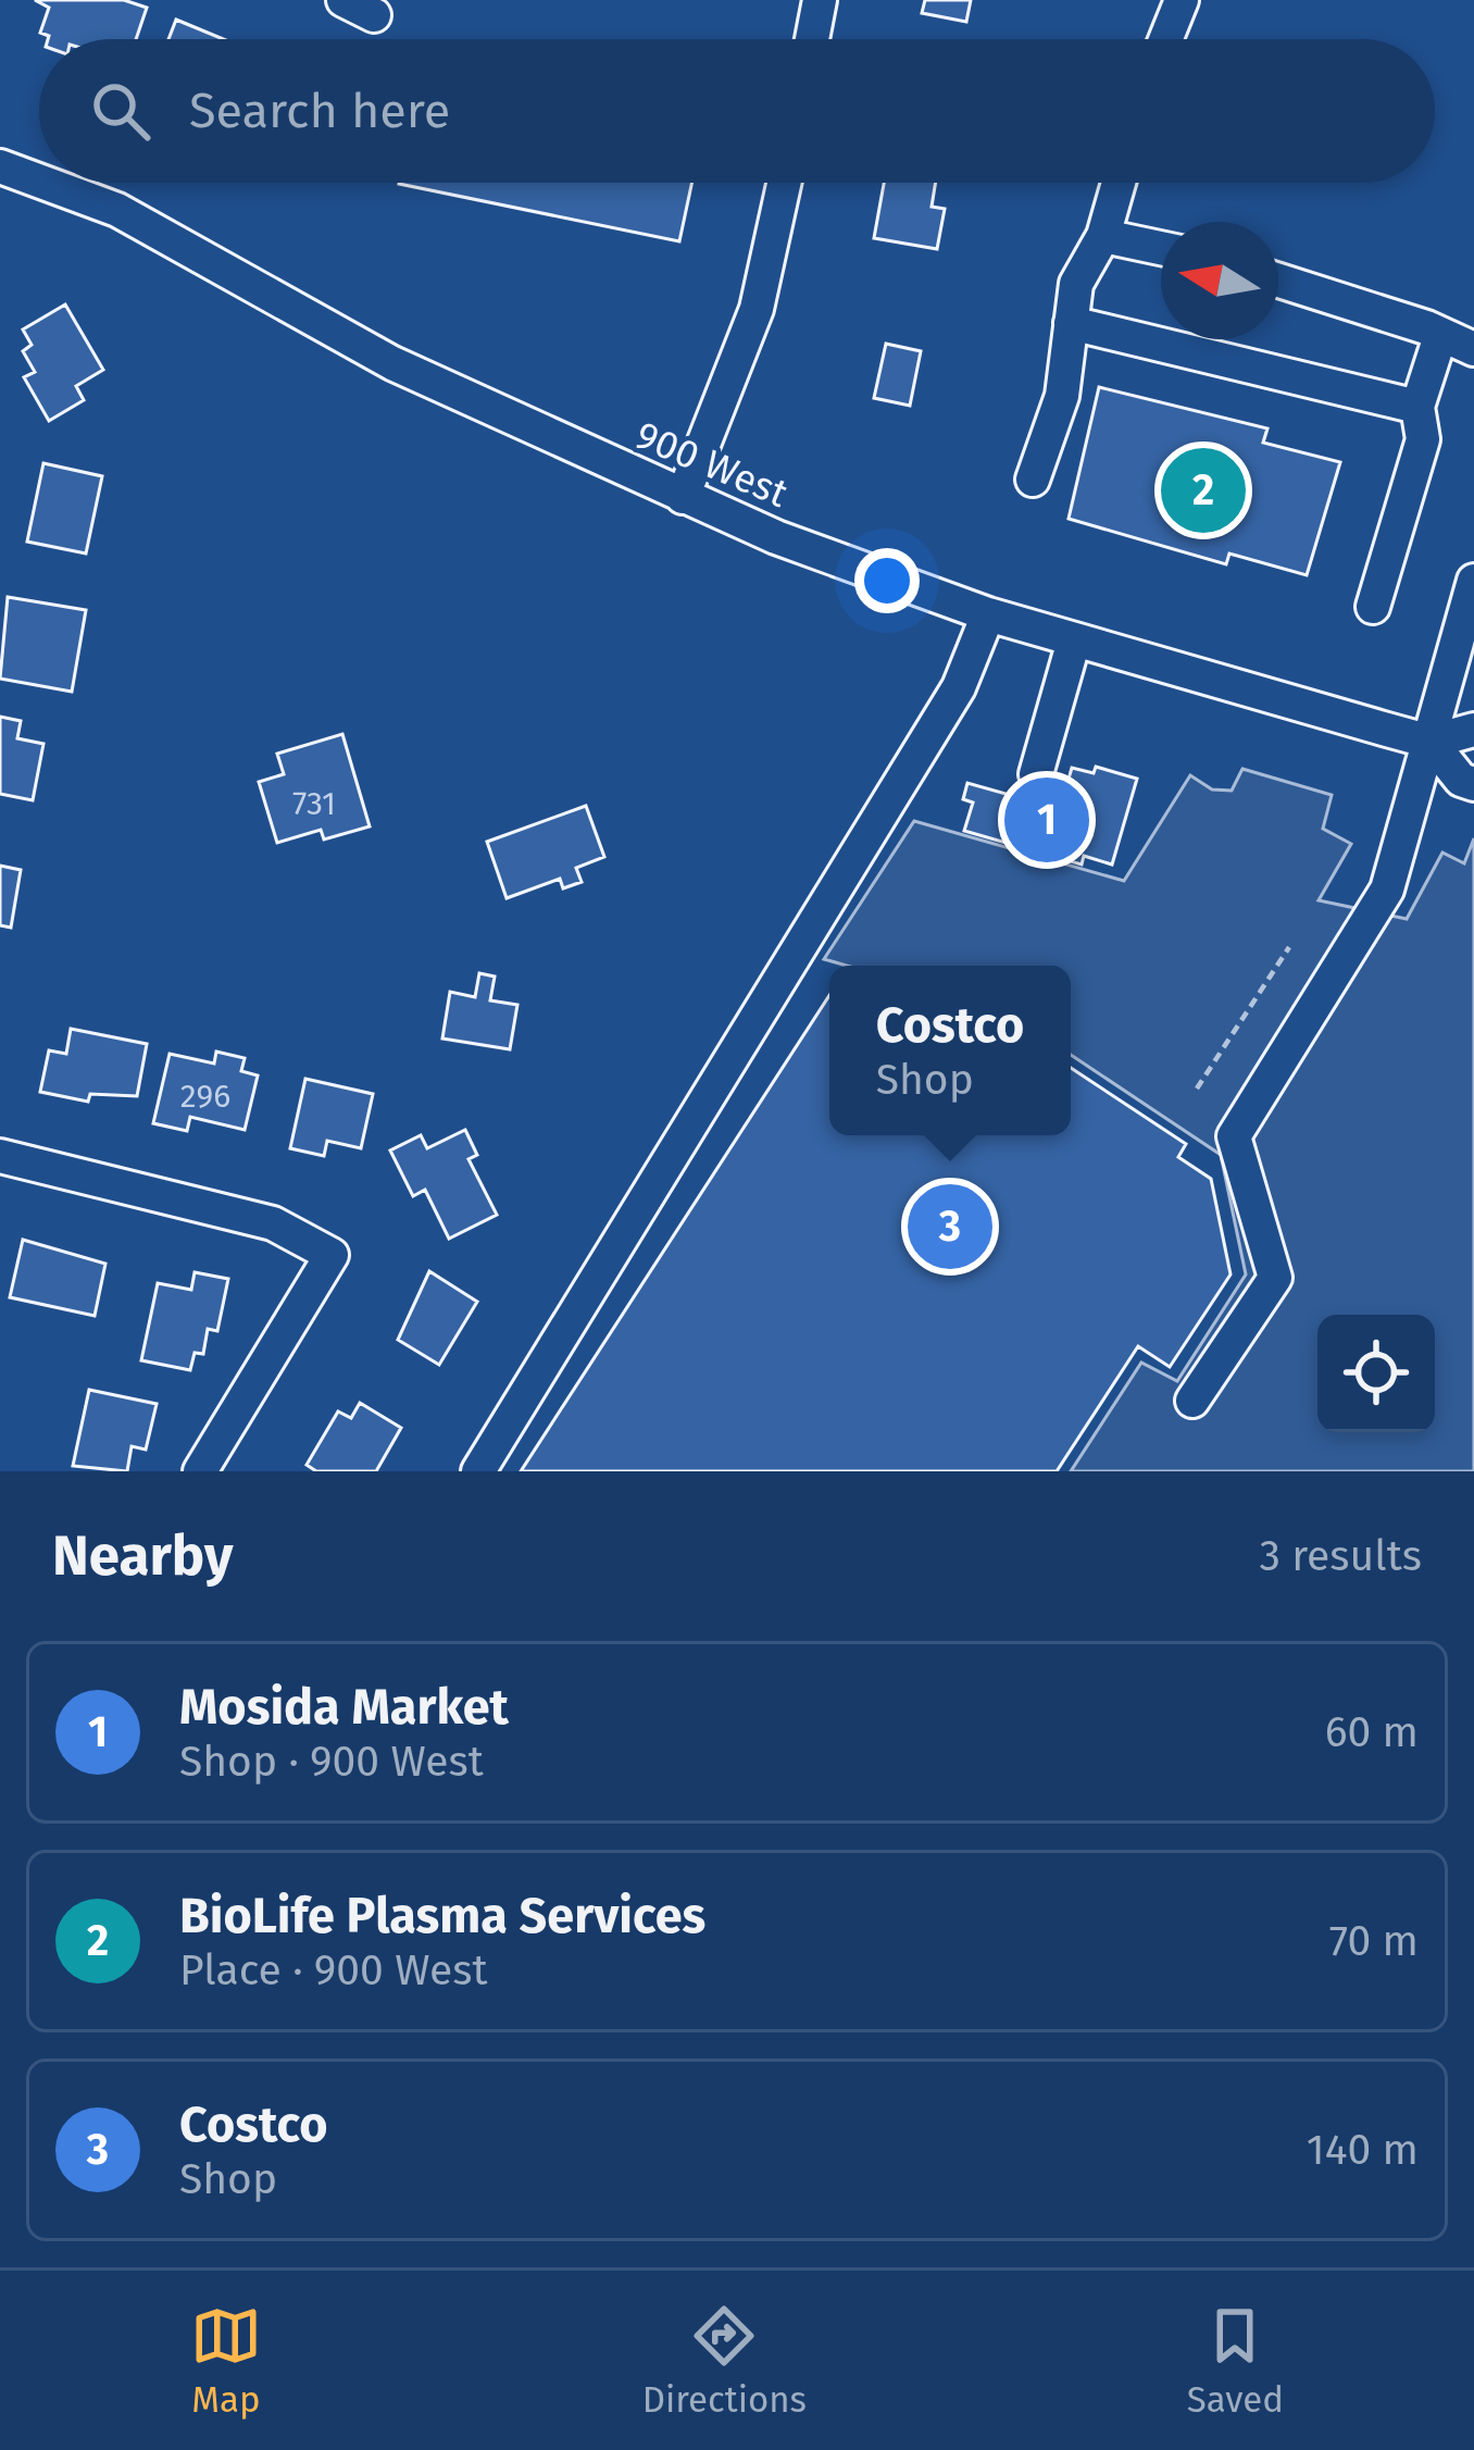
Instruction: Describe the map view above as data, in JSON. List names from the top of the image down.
{
  "streets": {
    "street": ["900 West"]
  },
  "house_numbers": ["731", "296"],
  "north": "left",
  "page": {
    "search": "Search here",
    "pins": ["2", "1", "3"],
    "popup": ["Costco", "Shop"],
    "heading": ["Nearby", "3 results"],
    "list": [
      {
        "mark": "1",
        "name": "Mosida Market",
        "note": "Shop · 900 West",
        "value": "60 m"
      },
      {
        "mark": "2",
        "name": "BioLife Plasma Services",
        "note": "Place · 900 West",
        "value": "70 m"
      },
      {
        "mark": "3",
        "name": "Costco",
        "note": "Shop",
        "value": "140 m"
      }
    ],
    "nav": ["Map", "Directions", "Saved"]
  }
}
